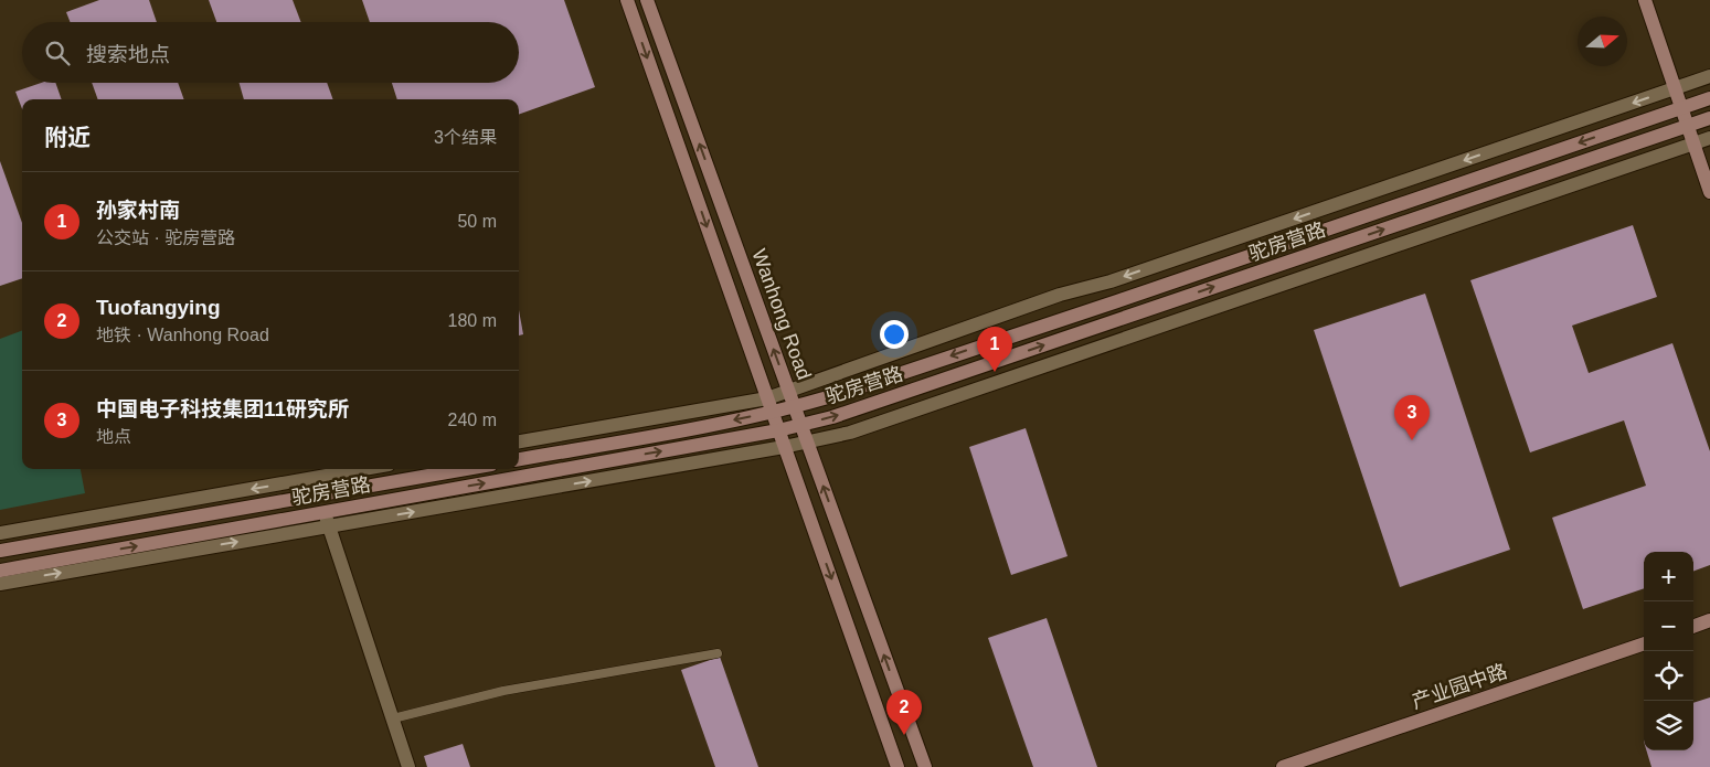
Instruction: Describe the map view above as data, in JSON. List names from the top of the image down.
{
  "streets": {
    "street": ["驼房营路", "Wanhong Road", "产业园中路"]
  },
  "crossings": [
    ["驼房营路", "Wanhong Road"]
  ],
  "north": "right",
  "page": {
    "search": "搜索地点",
    "heading": ["附近", "3个结果"],
    "list": [
      {
        "mark": "1",
        "name": "孙家村南",
        "note": "公交站 · 驼房营路",
        "value": "50 m"
      },
      {
        "mark": "2",
        "name": "Tuofangying",
        "note": "地铁 · Wanhong Road",
        "value": "180 m"
      },
      {
        "mark": "3",
        "name": "中国电子科技集团11研究所",
        "note": "地点",
        "value": "240 m"
      }
    ],
    "pins": ["1", "3", "2"],
    "map_buttons": ["+", "−"]
  }
}
